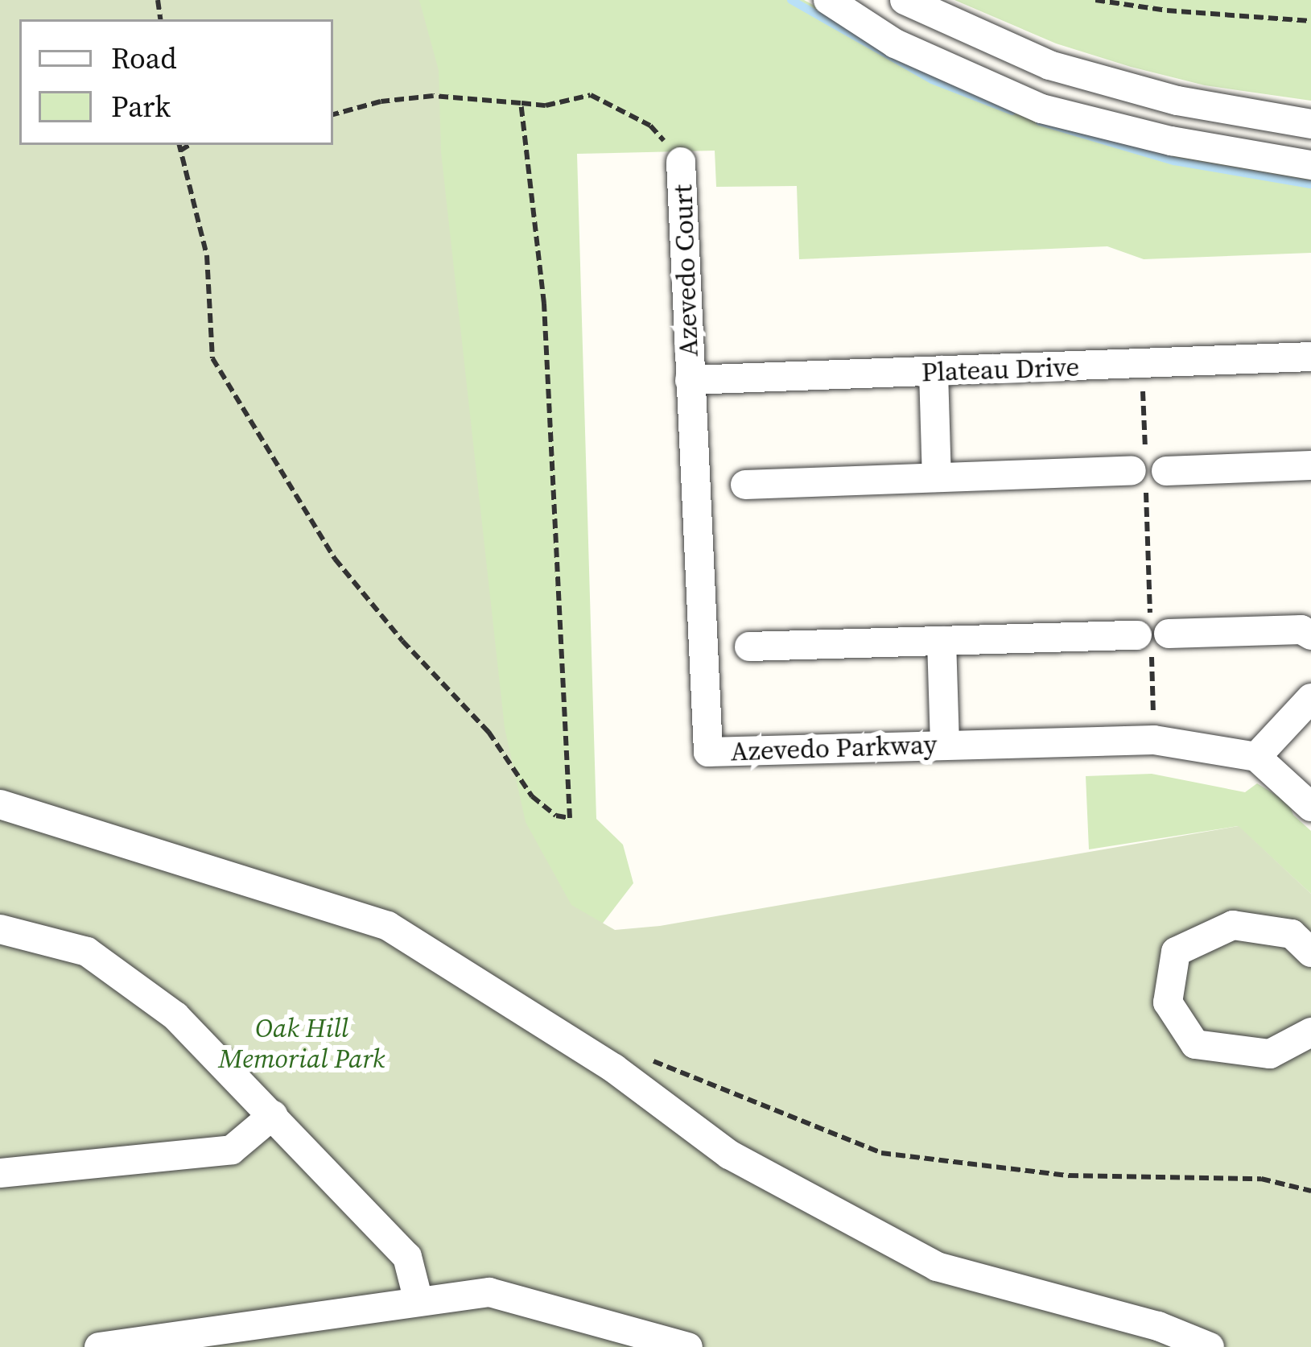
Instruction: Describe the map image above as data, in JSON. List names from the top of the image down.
{
  "streets": {
    "street": ["Azevedo Court", "Plateau Drive", "Azevedo Parkway"]
  },
  "crossings": [
    ["Azevedo Court", "Plateau Drive"],
    ["Azevedo Court", "Azevedo Parkway"],
    ["Plateau Drive", "Azevedo Parkway"]
  ],
  "parks": ["Oak Hill Memorial Park"],
  "legend": ["Road", "Park"]
}
